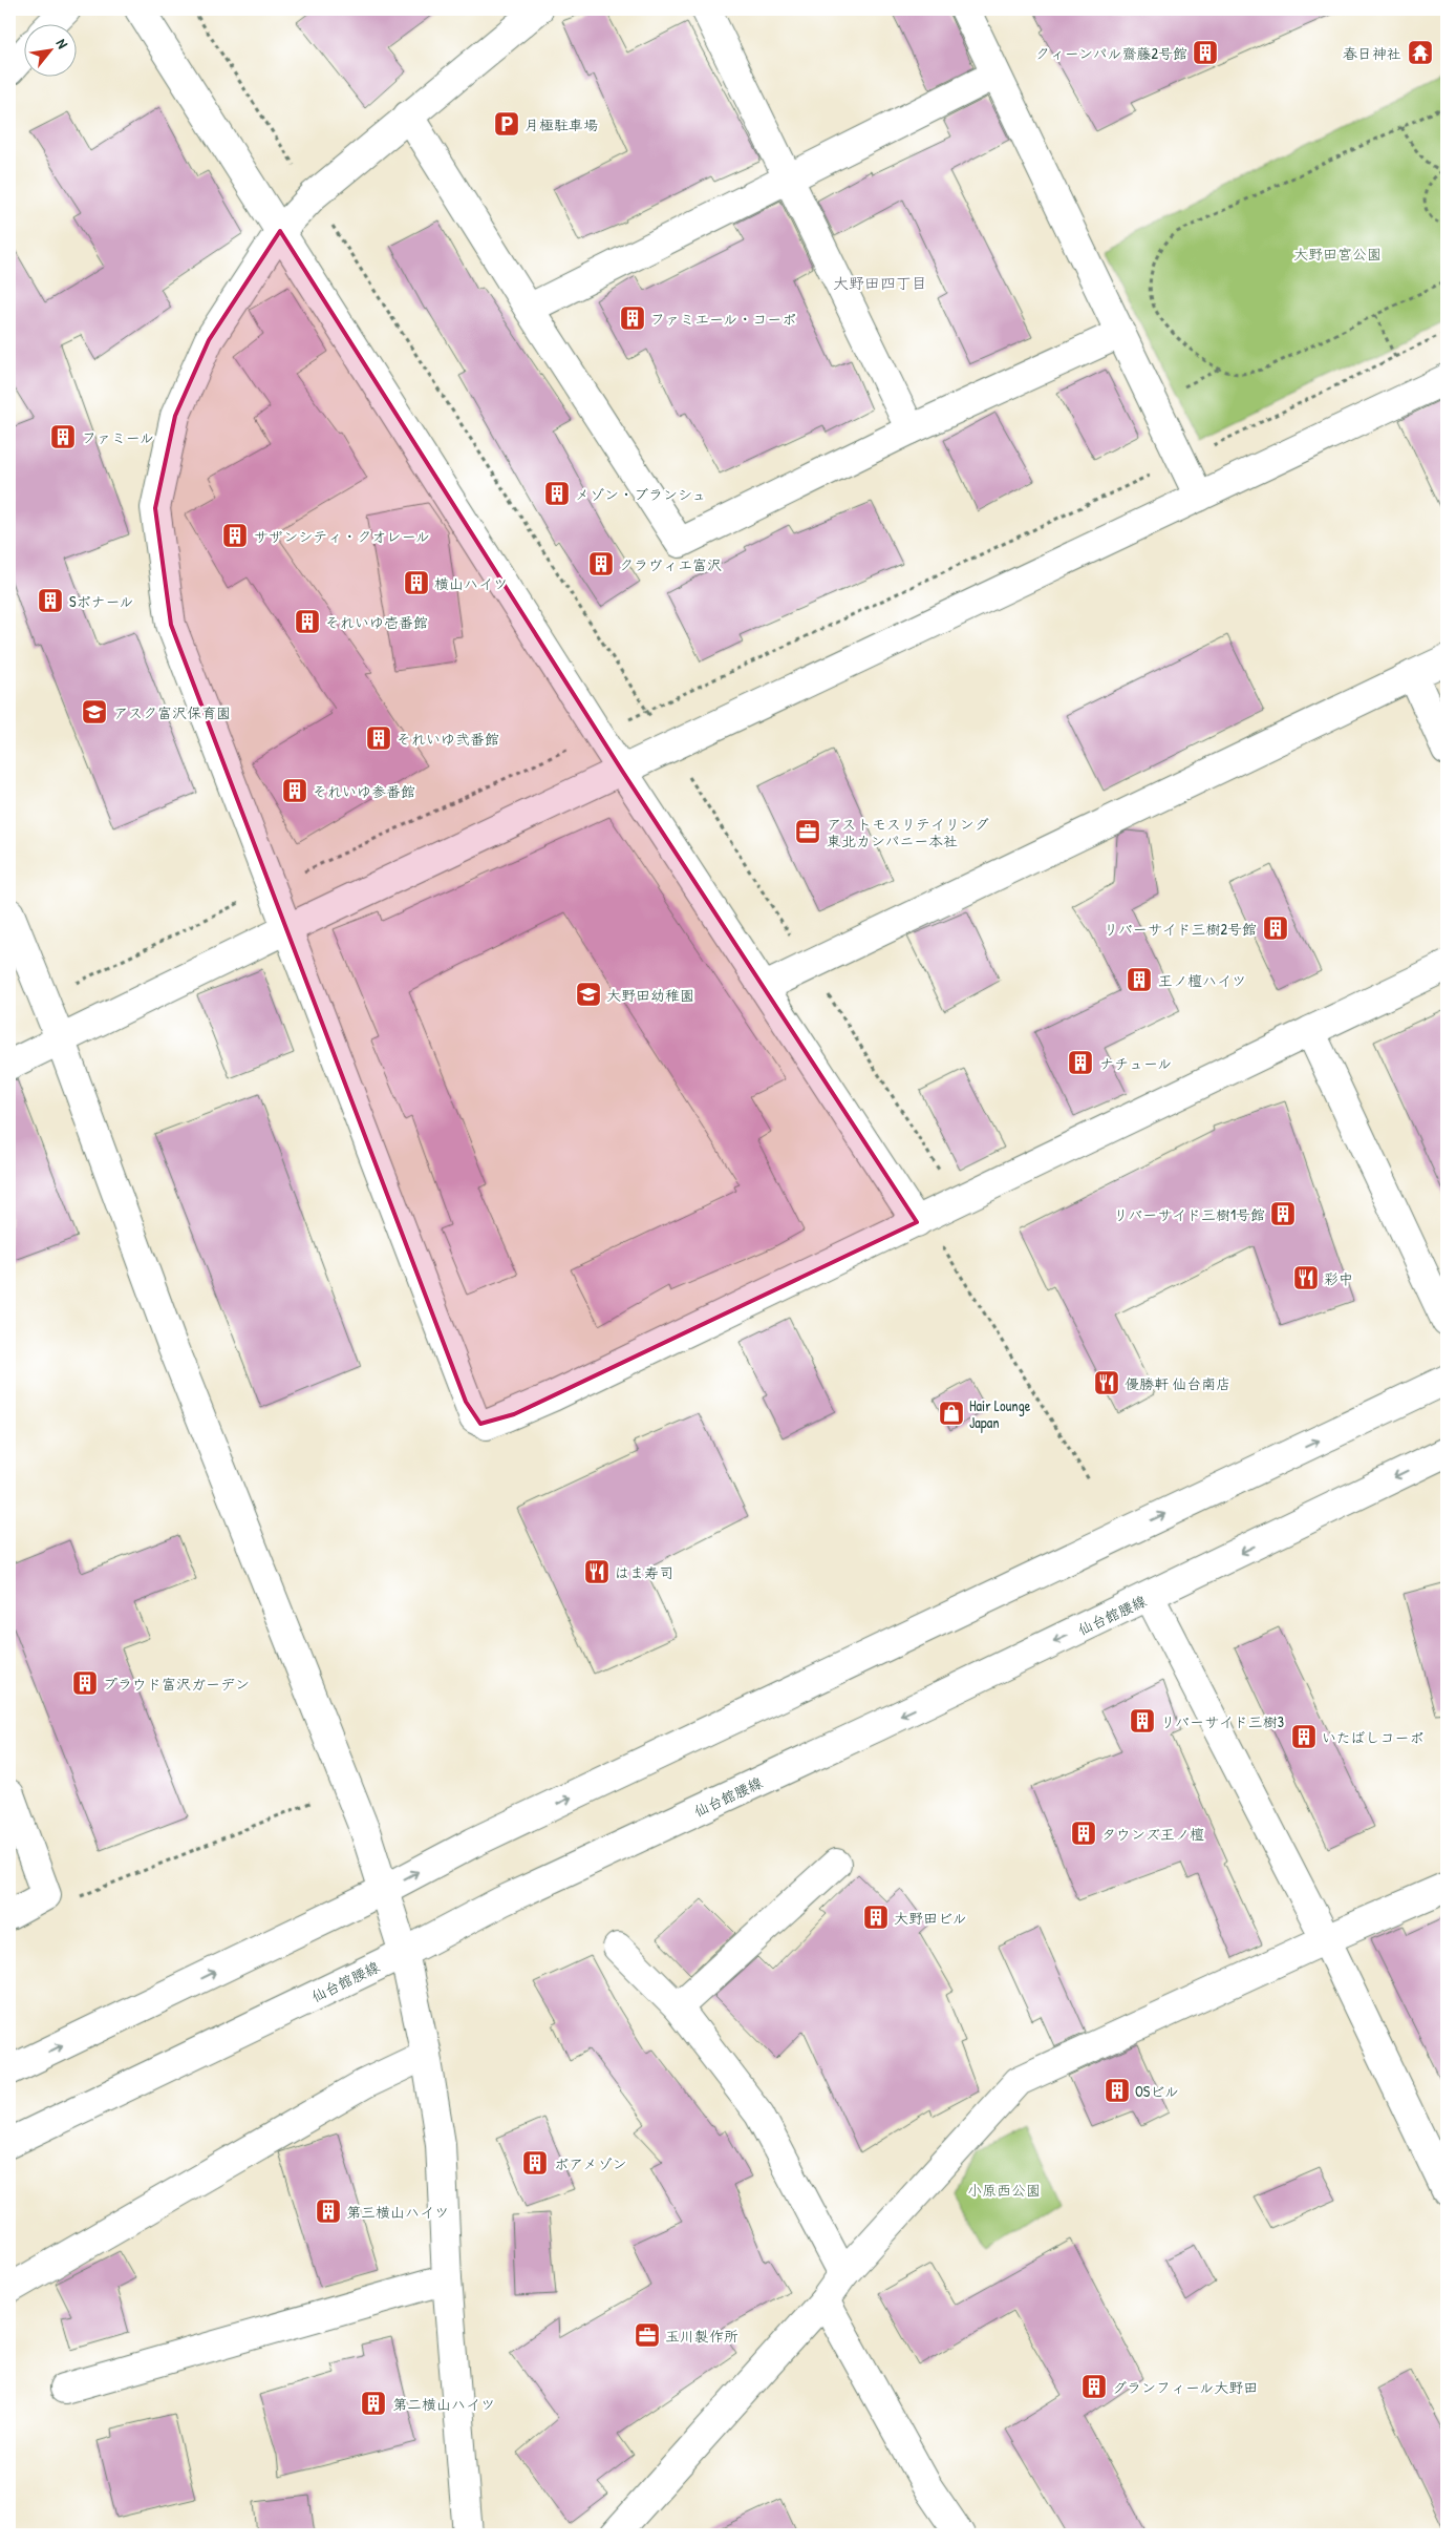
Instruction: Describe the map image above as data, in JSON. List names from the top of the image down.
{
  "streets": {
    "street": ["仙台館腰線"]
  },
  "districts": ["大野田四丁目"],
  "parks": ["大野田宮公園", "小原西公園"],
  "places": {
    "building": [
      "クィーンパル齋藤2号館",
      "ファミエール・コーポ",
      "ファミール",
      "メゾン・ブランシュ",
      "サザンシティ・クオレール",
      "クラヴィエ富沢",
      "横山ハイツ",
      "Sボナール",
      "それいゆ壱番館",
      "それいゆ弐番館",
      "それいゆ参番館",
      "リバーサイド三樹2号館",
      "王ノ檀ハイツ",
      "ナチュール",
      "リバーサイド三樹1号館",
      "プラウド富沢ガーデン",
      "リバーサイド三樹3",
      "いたばしコーポ",
      "タウンズ王ノ檀",
      "大野田ビル",
      "OSビル",
      "ボアメゾン",
      "第三横山ハイツ",
      "グランフィール大野田",
      "第二横山ハイツ"
    ],
    "temple": ["春日神社"],
    "parking": ["月極駐車場"],
    "school or university": ["アスク富沢保育園", "大野田幼稚園"],
    "office": ["アストモスリテイリング 東北カンパニー本社", "玉川製作所"],
    "restaurant": ["彩中", "優勝軒 仙台南店", "はま寿司"],
    "shop": ["Hair Lounge Japan"]
  },
  "north": "top right"
}
